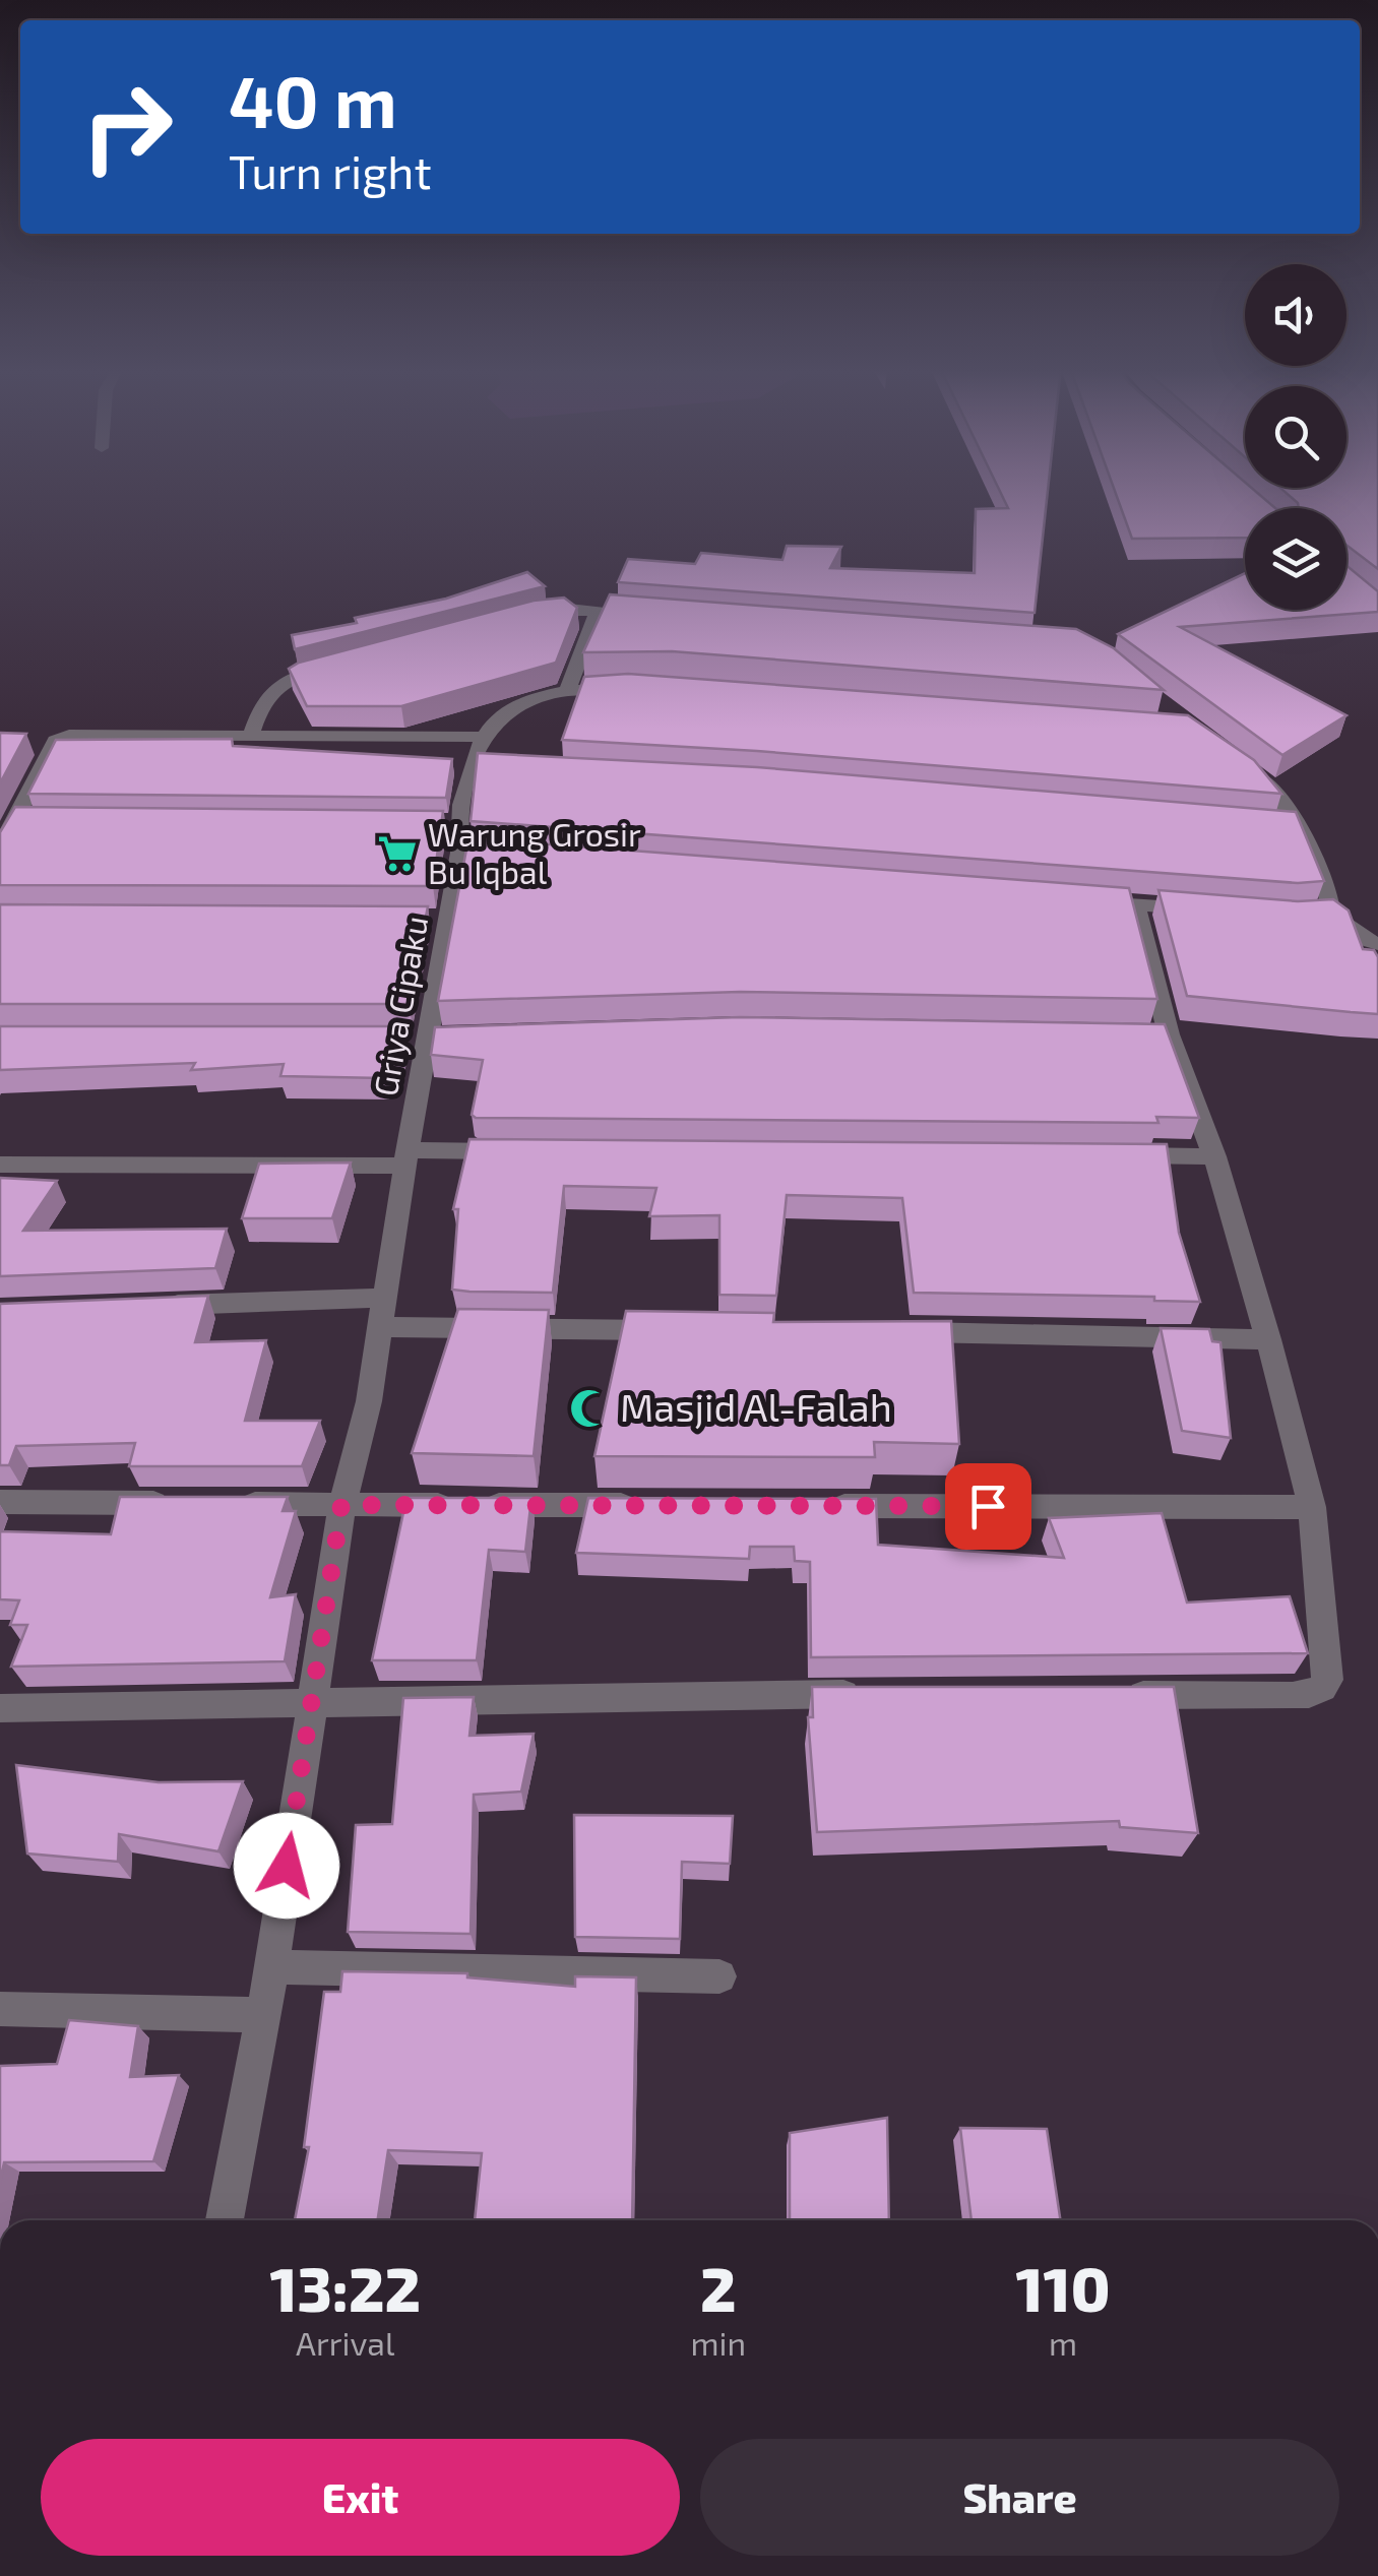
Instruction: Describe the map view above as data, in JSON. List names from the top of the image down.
{
  "streets": {
    "street": ["Griya Cipaku"]
  },
  "places": {
    "supermarket": ["Warung Grosir Bu Iqbal"],
    "mosque": ["Masjid Al-Falah"]
  },
  "page": {
    "turn": ["40 m", "Turn right"],
    "eta": [
      "13:22",
      "Arrival",
      "2",
      "min",
      "110",
      "m"
    ],
    "buttons": ["Exit", "Share"]
  }
}
